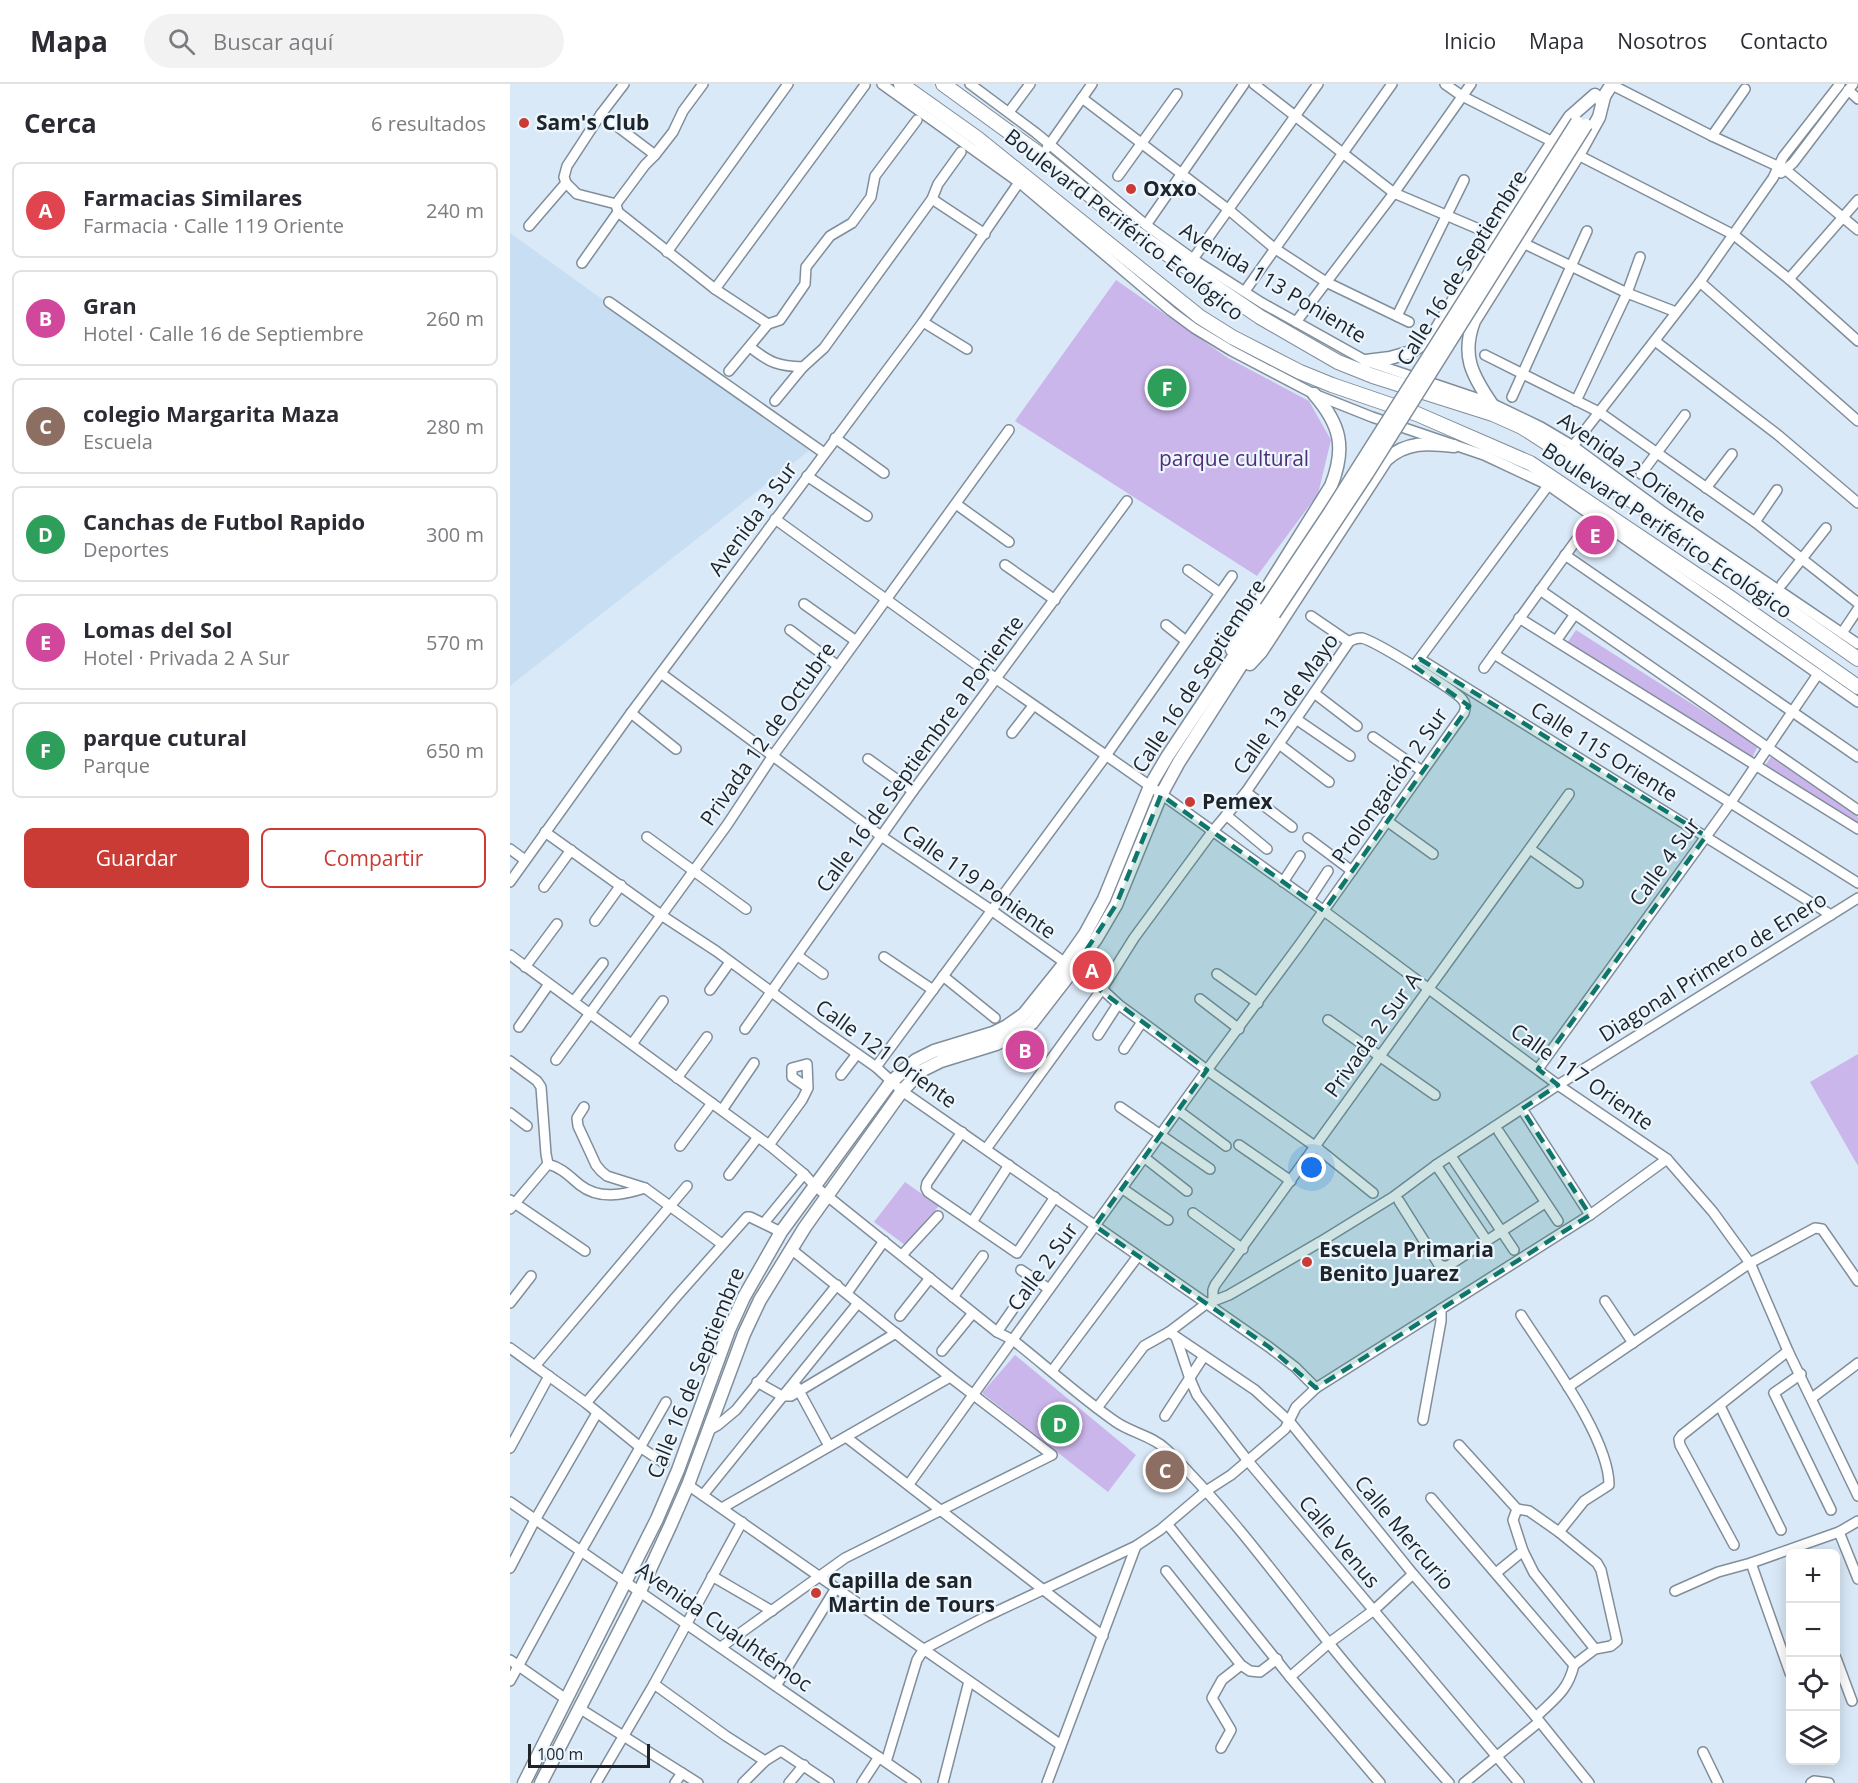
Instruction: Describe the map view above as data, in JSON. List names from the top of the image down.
{
  "streets": {
    "highway": ["Boulevard Periférico Ecológico"],
    "main road": ["Calle 16 de Septiembre"],
    "street": [
      "Avenida 113 Poniente",
      "Avenida 2 Oriente",
      "Avenida 3 Sur",
      "Calle 13 de Mayo",
      "Privada 12 de Octubre",
      "Calle 115 Oriente",
      "Calle 16 de Septiembre a Poniente",
      "Prolongación 2 Sur",
      "Calle 4 Sur",
      "Calle 119 Poniente",
      "Diagonal Primero de Enero",
      "Privada 2 Sur A",
      "Calle 121 Oriente",
      "Calle 117 Oriente",
      "Calle 2 Sur",
      "Calle Mercurio",
      "Calle Venus",
      "Avenida Cuauhtémoc"
    ]
  },
  "crossings": [
    ["Boulevard Periférico Ecológico", "Calle 16 de Septiembre"],
    ["Boulevard Periférico Ecológico", "Avenida 113 Poniente"],
    ["Boulevard Periférico Ecológico", "Avenida 2 Oriente"],
    ["Boulevard Periférico Ecológico", "Avenida 3 Sur"],
    ["Boulevard Periférico Ecológico", "Calle 4 Sur"],
    ["Calle 16 de Septiembre", "Calle 119 Poniente"],
    ["Calle 16 de Septiembre", "Calle 121 Oriente"],
    ["Calle 16 de Septiembre", "Calle 117 Oriente"],
    ["Calle 16 de Septiembre", "Avenida Cuauhtémoc"],
    ["Avenida 113 Poniente", "Avenida 2 Oriente"],
    ["Avenida 3 Sur", "Calle 119 Poniente"],
    ["Avenida 3 Sur", "Calle 121 Oriente"],
    ["Avenida 3 Sur", "Calle 117 Oriente"],
    ["Calle 13 de Mayo", "Calle 115 Oriente"],
    ["Calle 13 de Mayo", "Calle 119 Poniente"],
    ["Calle 13 de Mayo", "Calle 121 Oriente"],
    ["Calle 13 de Mayo", "Calle 117 Oriente"],
    ["Privada 12 de Octubre", "Calle 119 Poniente"],
    ["Privada 12 de Octubre", "Calle 121 Oriente"],
    ["Privada 12 de Octubre", "Calle 117 Oriente"],
    ["Calle 115 Oriente", "Prolongación 2 Sur"],
    ["Calle 115 Oriente", "Calle 4 Sur"],
    ["Calle 115 Oriente", "Diagonal Primero de Enero"],
    ["Calle 16 de Septiembre a Poniente", "Calle 119 Poniente"],
    ["Calle 16 de Septiembre a Poniente", "Calle 121 Oriente"],
    ["Calle 16 de Septiembre a Poniente", "Calle 117 Oriente"],
    ["Prolongación 2 Sur", "Calle 119 Poniente"],
    ["Prolongación 2 Sur", "Calle 117 Oriente"],
    ["Prolongación 2 Sur", "Calle 2 Sur"],
    ["Calle 4 Sur", "Calle 117 Oriente"],
    ["Calle 119 Poniente", "Privada 2 Sur A"],
    ["Calle 119 Poniente", "Calle 2 Sur"],
    ["Diagonal Primero de Enero", "Privada 2 Sur A"],
    ["Diagonal Primero de Enero", "Calle 121 Oriente"],
    ["Diagonal Primero de Enero", "Calle 117 Oriente"],
    ["Diagonal Primero de Enero", "Calle Mercurio"],
    ["Diagonal Primero de Enero", "Calle Venus"],
    ["Privada 2 Sur A", "Calle 121 Oriente"],
    ["Privada 2 Sur A", "Calle 117 Oriente"],
    ["Calle 121 Oriente", "Calle 2 Sur"],
    ["Calle Mercurio", "Calle Venus"]
  ],
  "parks": ["parque cultural"],
  "places": [
    "Sam's Club",
    "Oxxo",
    "Pemex",
    "Escuela Primaria Benito Juarez",
    "Capilla de san Martin de Tours"
  ],
  "scale_bar": "100 m",
  "page": {
    "header": "Mapa",
    "search": "Buscar aquí",
    "nav": [
      "Inicio",
      "Mapa",
      "Nosotros",
      "Contacto"
    ],
    "heading": ["Cerca", "6 resultados"],
    "list": [
      {
        "mark": "A",
        "name": "Farmacias Similares",
        "note": "Farmacia · Calle 119 Oriente",
        "value": "240 m"
      },
      {
        "mark": "B",
        "name": "Gran",
        "note": "Hotel · Calle 16 de Septiembre",
        "value": "260 m"
      },
      {
        "mark": "C",
        "name": "colegio Margarita Maza",
        "note": "Escuela",
        "value": "280 m"
      },
      {
        "mark": "D",
        "name": "Canchas de Futbol Rapido",
        "note": "Deportes",
        "value": "300 m"
      },
      {
        "mark": "E",
        "name": "Lomas del Sol",
        "note": "Hotel · Privada 2 A Sur",
        "value": "570 m"
      },
      {
        "mark": "F",
        "name": "parque cutural",
        "note": "Parque",
        "value": "650 m"
      }
    ],
    "pins": [
      "F",
      "E",
      "A",
      "B",
      "D",
      "C"
    ],
    "buttons": ["Guardar", "Compartir"],
    "map_buttons": ["+", "−"],
    "scale": "100 m"
  }
}
